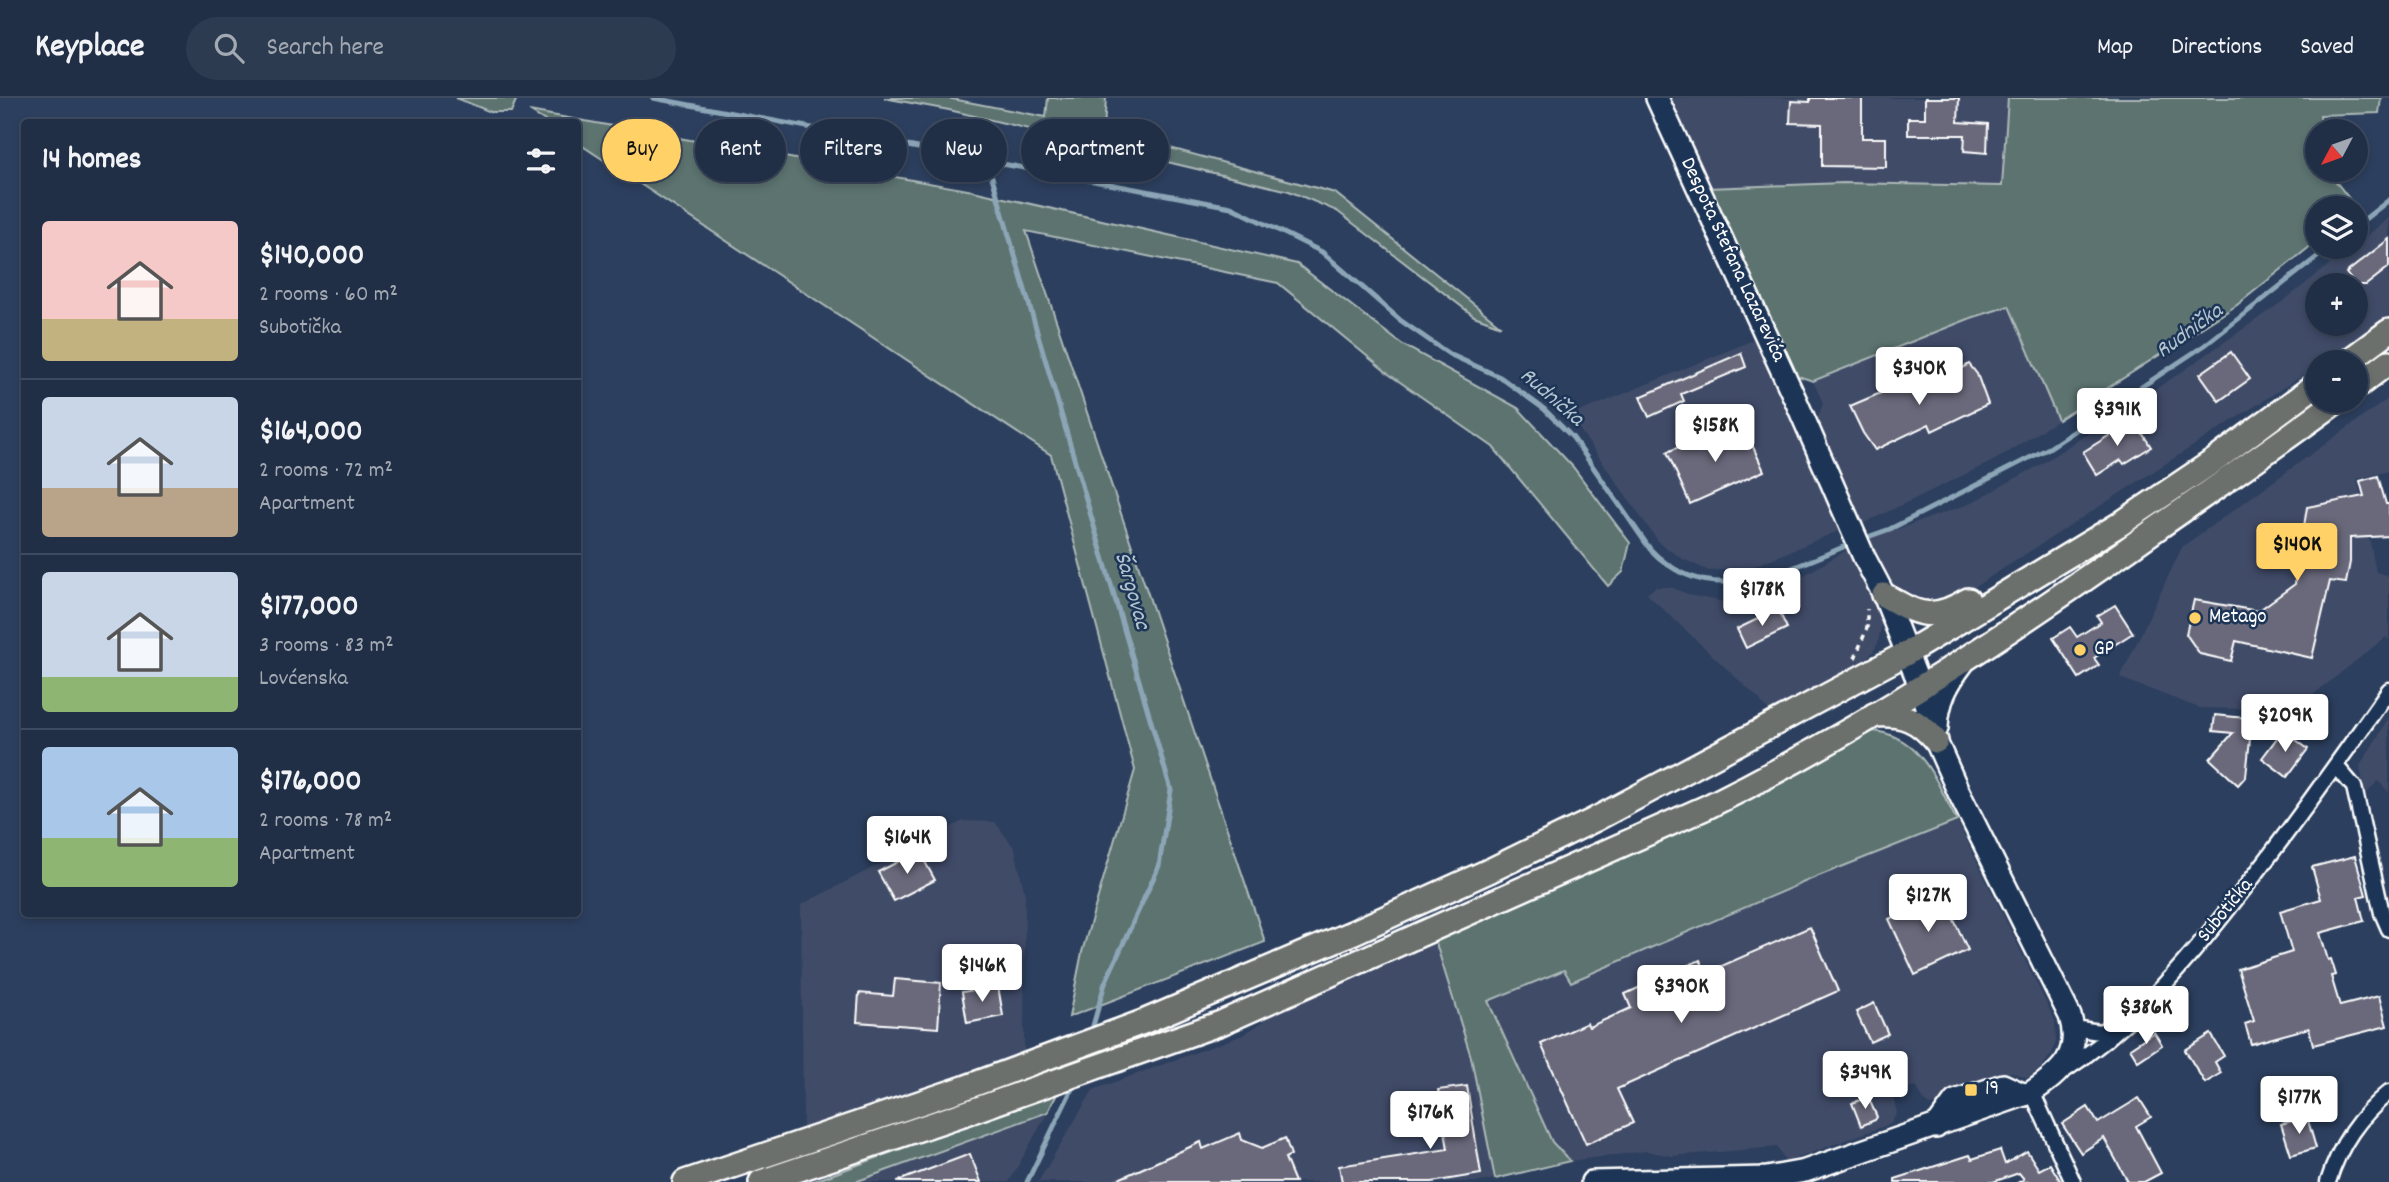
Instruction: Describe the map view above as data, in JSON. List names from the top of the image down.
{
  "streets": {
    "street": ["Despota Stefana Lazarevića", "Subotička"]
  },
  "water": ["Rudnička", "Šargovac"],
  "places": {
    "other": ["Metago", "GP"],
    "transit": ["19"]
  },
  "north": "bottom left",
  "page": {
    "header": "Keyplace",
    "search": "Search here",
    "nav": ["Map", "Directions", "Saved"],
    "map_buttons": ["+", "−"],
    "chip": [
      "Buy",
      "Rent",
      "Filters",
      "New",
      "Apartment"
    ],
    "heading": "14 homes",
    "list": [
      {
        "name": "$140,000",
        "note": "2 rooms · 60 m² · Subotička"
      },
      {
        "name": "$164,000",
        "note": "2 rooms · 72 m² · Apartment"
      },
      {
        "name": "$177,000",
        "note": "3 rooms · 83 m² · Lovćenska"
      },
      {
        "name": "$176,000",
        "note": "2 rooms · 78 m² · Apartment"
      }
    ],
    "price": [
      "$340K",
      "$391K",
      "$158K",
      "$140K",
      "$178K",
      "$209K",
      "$164K",
      "$127K",
      "$146K",
      "$390K",
      "$386K",
      "$349K",
      "$177K",
      "$176K"
    ]
  }
}
